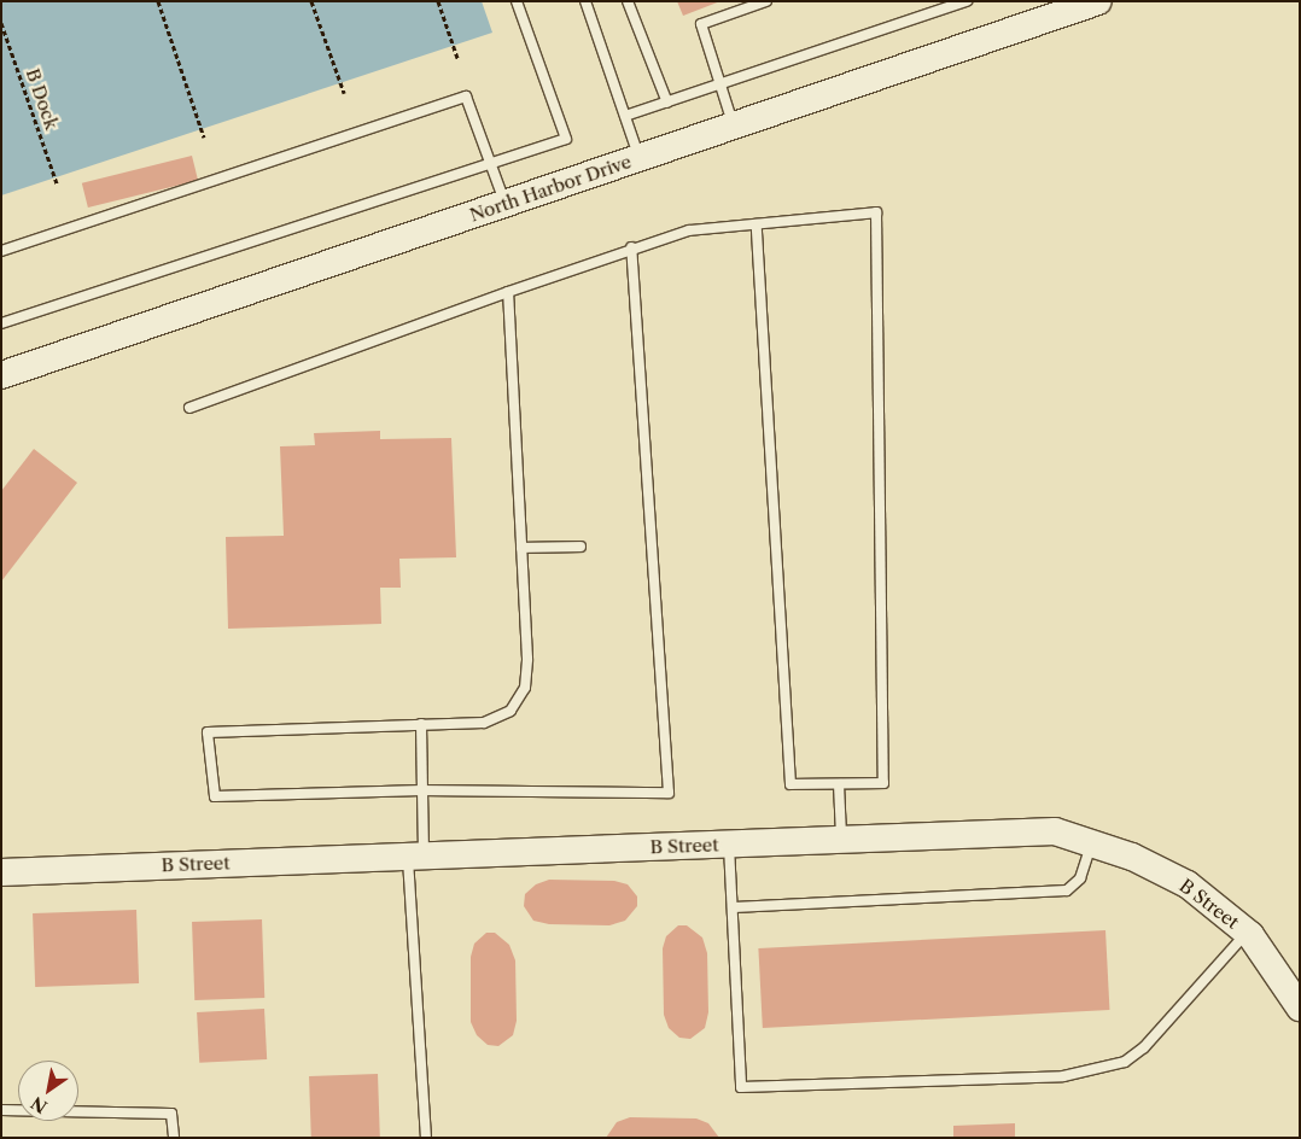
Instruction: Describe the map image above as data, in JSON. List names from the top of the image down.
{
  "streets": {
    "street": ["North Harbor Drive", "B Street"],
    "path": ["B Dock"]
  },
  "north": "bottom left"
}
